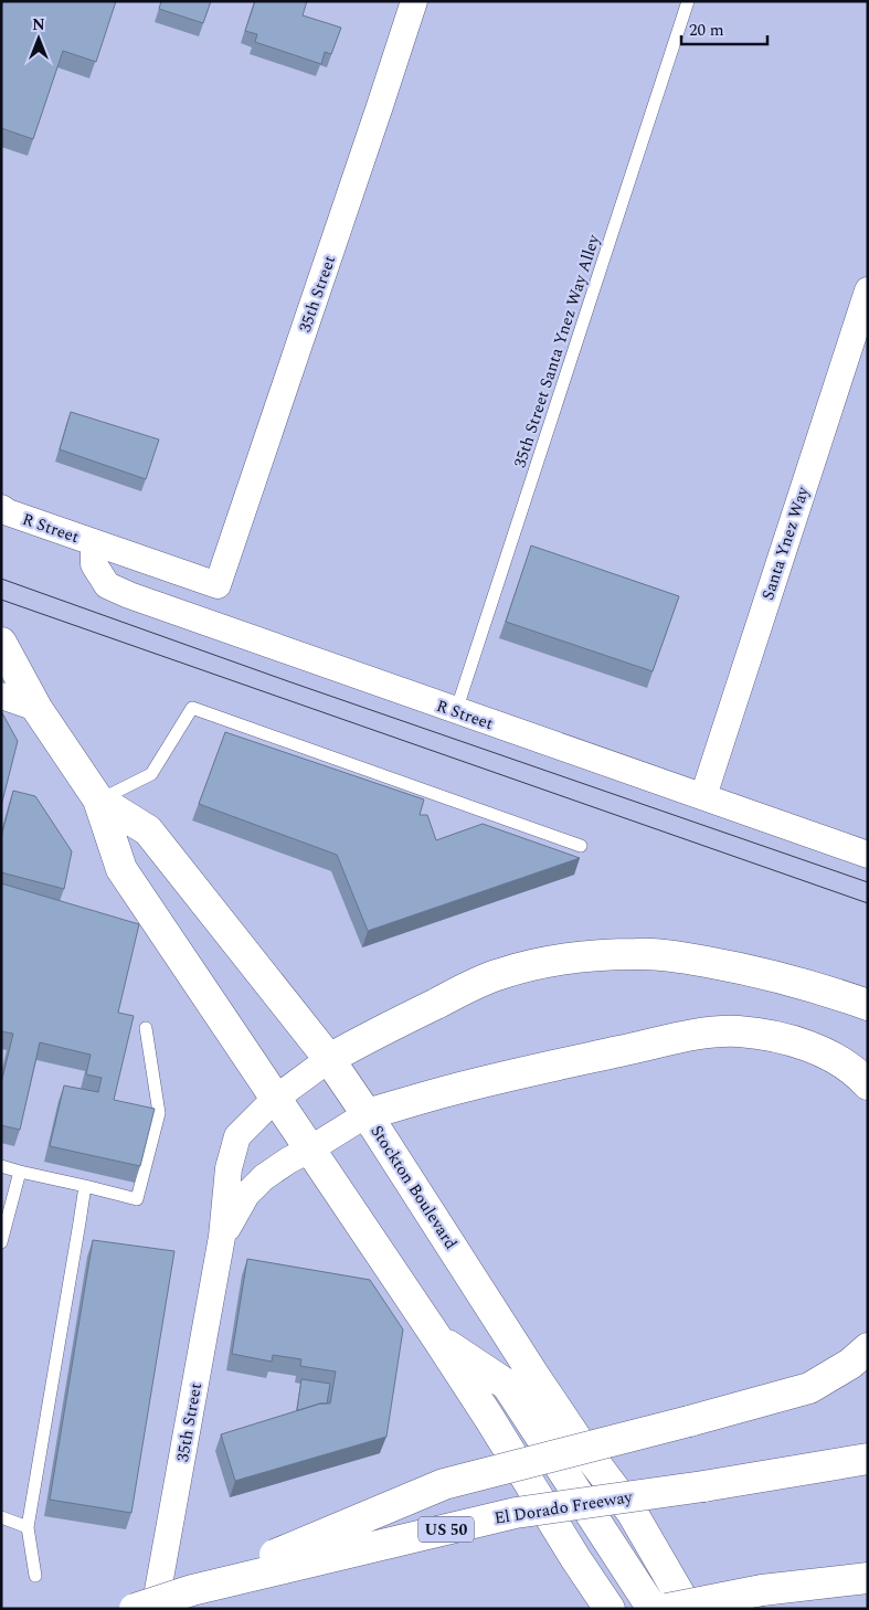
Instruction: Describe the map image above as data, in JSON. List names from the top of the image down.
{
  "streets": {
    "main road": ["Stockton Boulevard", "El Dorado Freeway", "US 50"],
    "street": ["35th Street", "R Street", "Santa Ynez Way"],
    "lane": ["35th Street Santa Ynez Way Alley"]
  },
  "crossings": [
    ["35th Street", "R Street"],
    ["35th Street", "Stockton Boulevard"],
    ["35th Street Santa Ynez Way Alley", "R Street"],
    ["R Street", "Santa Ynez Way"]
  ],
  "scale_bar": "20 m",
  "north": "top"
}
